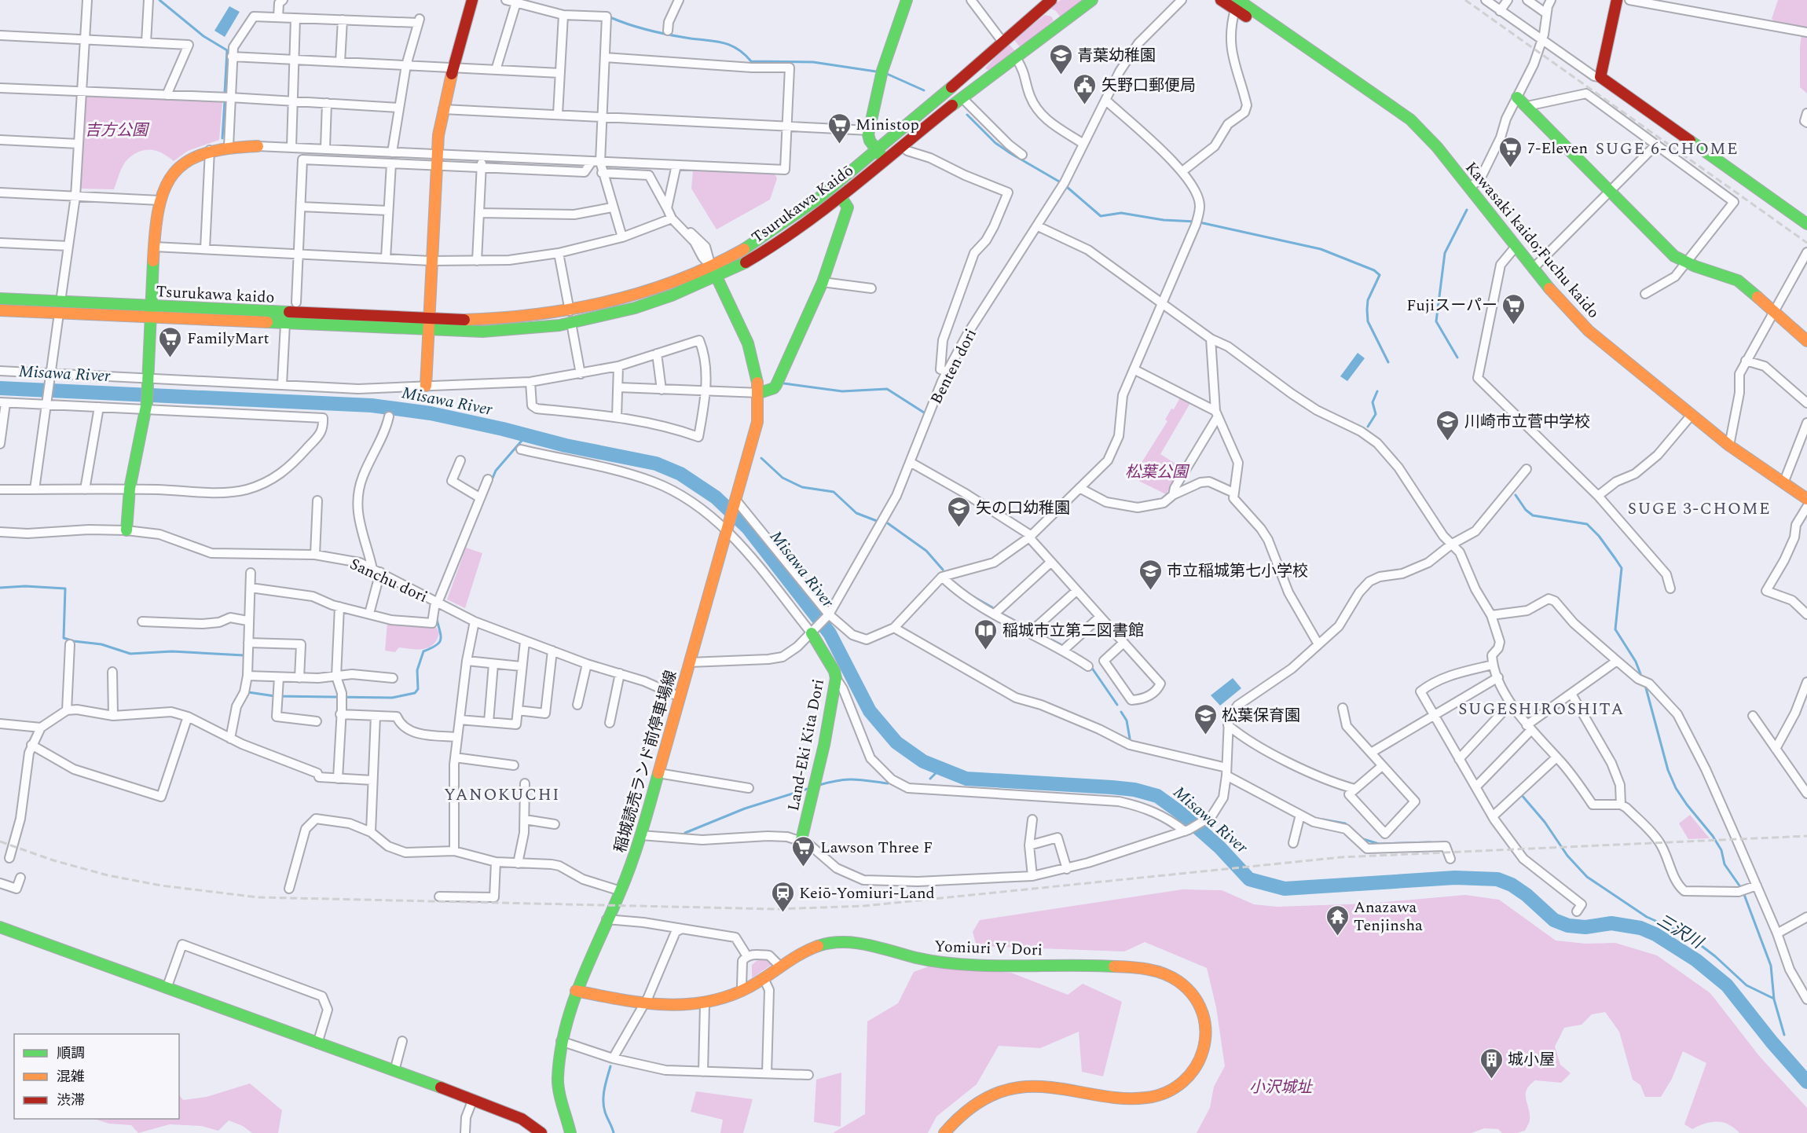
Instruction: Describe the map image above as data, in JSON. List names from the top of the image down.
{
  "streets": {
    "main road": [
      "Tsurukawa Kaidō",
      "Kawasaki kaido;Fuchu kaido",
      "Tsurukawa kaido",
      "Land-Eki Kita Dori",
      "稲城読売ランド前停車場線"
    ],
    "street": ["Benten dori", "Sanchu dori"]
  },
  "crossings": [
    ["Tsurukawa Kaidō", "Tsurukawa kaido"],
    ["Tsurukawa Kaidō", "稲城読売ランド前停車場線"],
    ["Benten dori", "Land-Eki Kita Dori"],
    ["Benten dori", "稲城読売ランド前停車場線"],
    ["Sanchu dori", "稲城読売ランド前停車場線"]
  ],
  "districts": [
    "SUGE 6-CHOME",
    "SUGE 3-CHOME",
    "SUGESHIROSHITA",
    "YANOKUCHI"
  ],
  "water": ["Misawa River", "三沢川"],
  "parks": ["吉方公園", "松葉公園", "小沢城址"],
  "places": {
    "school or university": [
      "青葉幼稚園",
      "川崎市立菅中学校",
      "矢の口幼稚園",
      "市立稲城第七小学校",
      "松葉保育園"
    ],
    "public building": ["矢野口郵便局"],
    "supermarket": [
      "Ministop",
      "7-Eleven",
      "Fujiスーパー",
      "FamilyMart",
      "Lawson Three F"
    ],
    "library": ["稲城市立第二図書館"],
    "station": ["Keiō-Yomiuri-Land"],
    "temple": ["Anazawa Tenjinsha"],
    "building": ["城小屋"]
  },
  "legend": ["順調", "混雑", "渋滞"]
}
